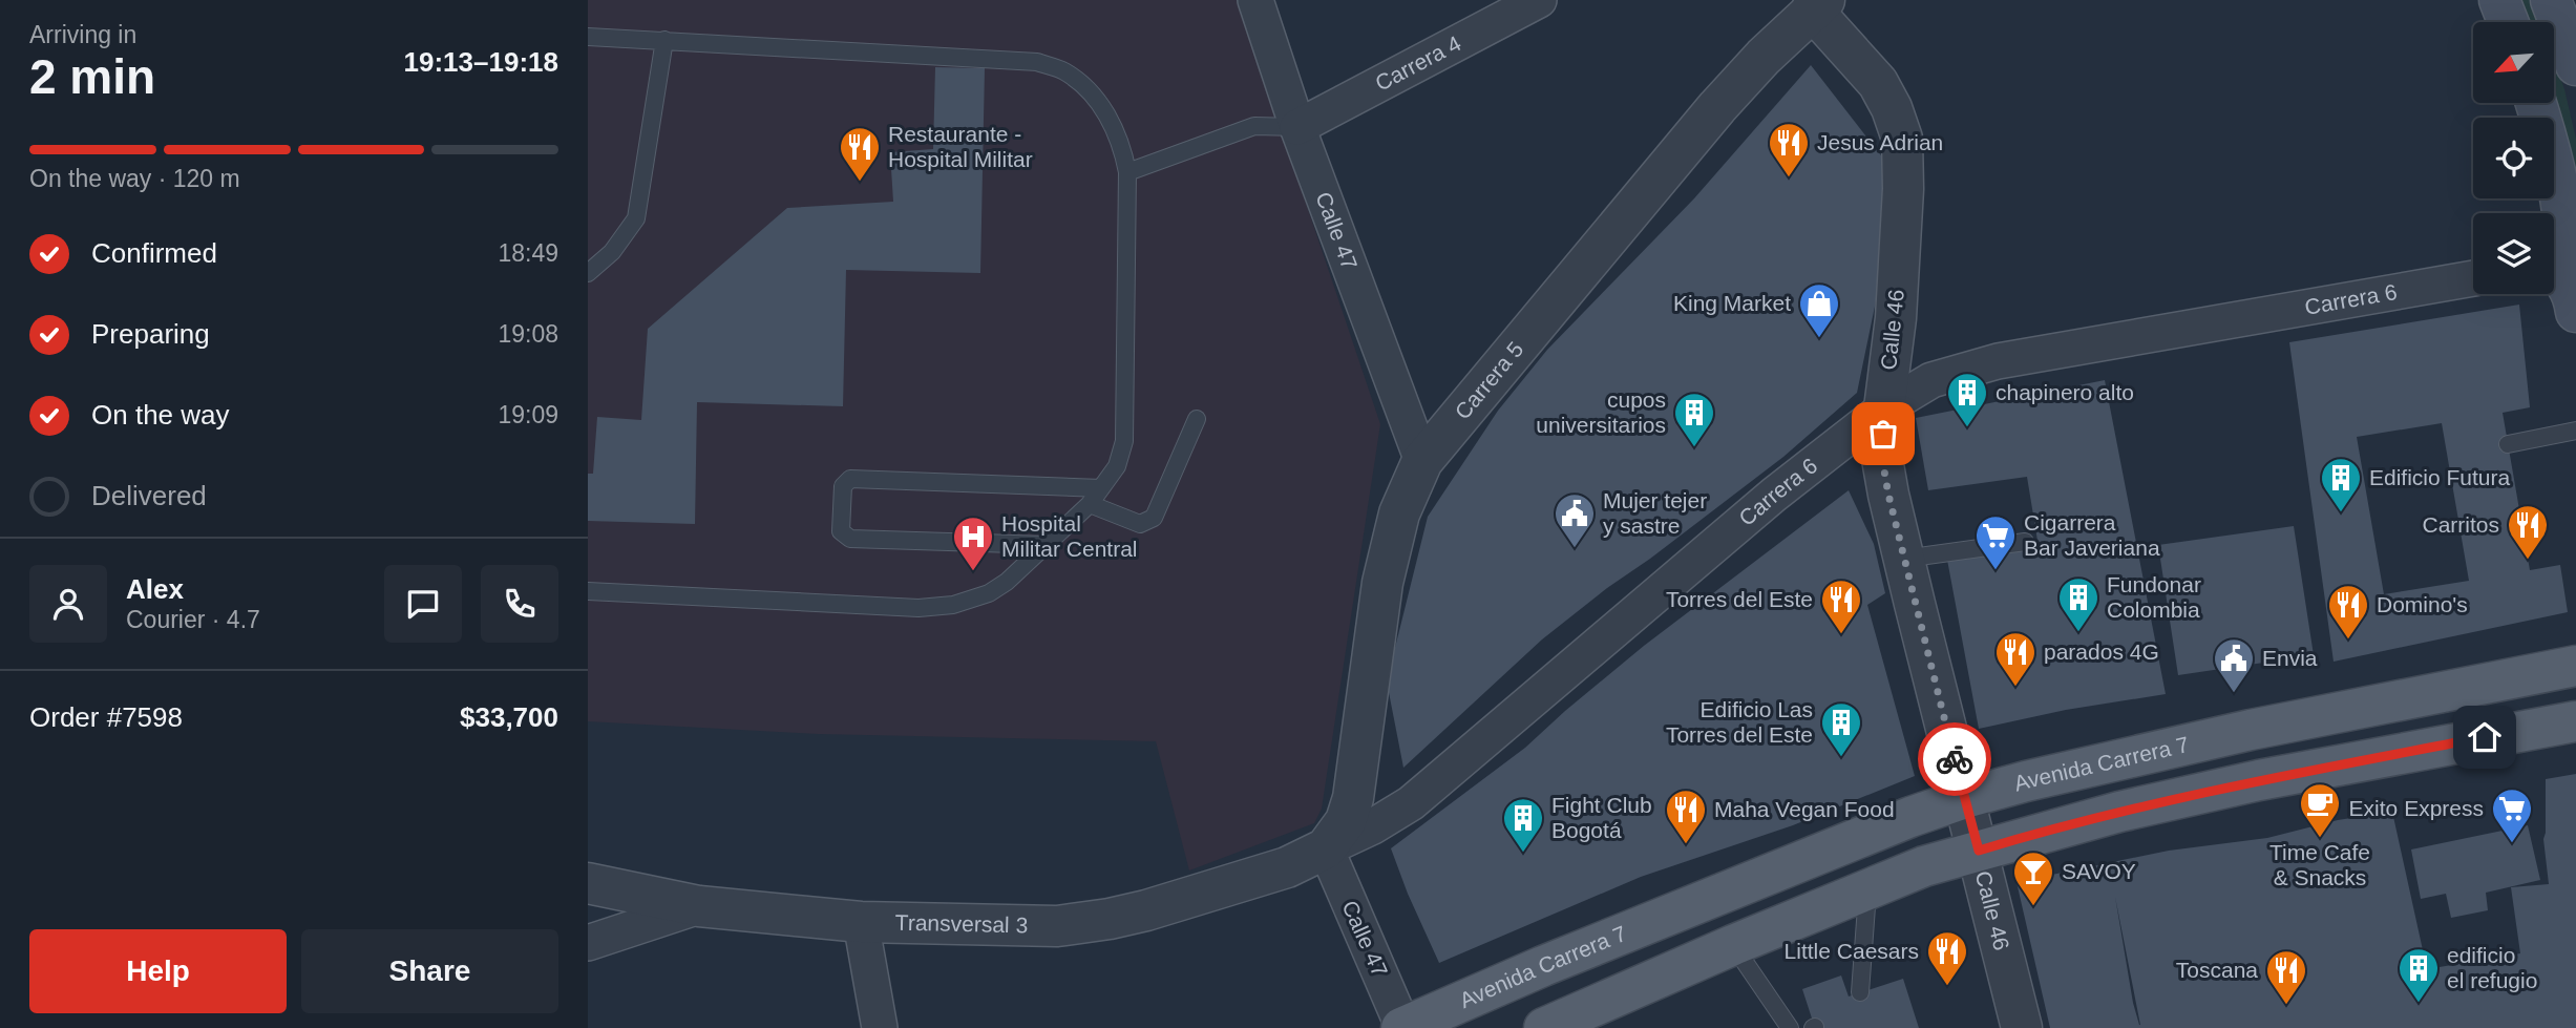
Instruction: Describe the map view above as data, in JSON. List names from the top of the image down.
{
  "streets": {
    "main road": ["Avenida Carrera 7"],
    "street": [
      "Carrera 4",
      "Calle 47",
      "Carrera 6",
      "Calle 46",
      "Carrera 5",
      "Transversal 3"
    ]
  },
  "crossings": [
    ["Carrera 4", "Calle 47"],
    ["Calle 47", "Carrera 6"],
    ["Calle 47", "Carrera 5"],
    ["Calle 47", "Avenida Carrera 7"],
    ["Calle 47", "Transversal 3"],
    ["Carrera 6", "Calle 46"],
    ["Carrera 6", "Carrera 5"],
    ["Carrera 6", "Transversal 3"],
    ["Calle 46", "Carrera 5"],
    ["Calle 46", "Avenida Carrera 7"],
    ["Carrera 5", "Transversal 3"]
  ],
  "places": {
    "restaurant": [
      "Jesus Adrian",
      "Restaurante - Hospital Militar",
      "Carritos",
      "Torres del Este",
      "Domino's",
      "parados 4G",
      "Maha Vegan Food",
      "Little Caesars",
      "Toscana"
    ],
    "shop": ["King Market"],
    "building": [
      "chapinero alto",
      "cupos universitarios",
      "Edificio Futura",
      "Fundonar Colombia",
      "Edificio Las Torres del Este",
      "Fight Club Bogotá",
      "edificio el refugio"
    ],
    "public building": ["Mujer tejer y sastre", "Envia"],
    "supermarket": ["Cigarrera Bar Javeriana", "Exito Express"],
    "hospital": ["Hospital Militar Central"],
    "cafe": ["Time Cafe & Snacks"],
    "bar": ["SAVOY"]
  },
  "north": "bottom left",
  "page": {
    "heading": ["2 min", "Arriving in", "19:13–19:18"],
    "panel": [
      "Alex",
      "Courier · 4.7",
      "Order #7598",
      "$33,700"
    ],
    "bar": "On the way · 120 m",
    "list": [
      ["Confirmed", "18:49"],
      ["Preparing", "19:08"],
      ["On the way", "19:09"],
      "Delivered"
    ],
    "buttons": ["Help", "Share"]
  }
}
